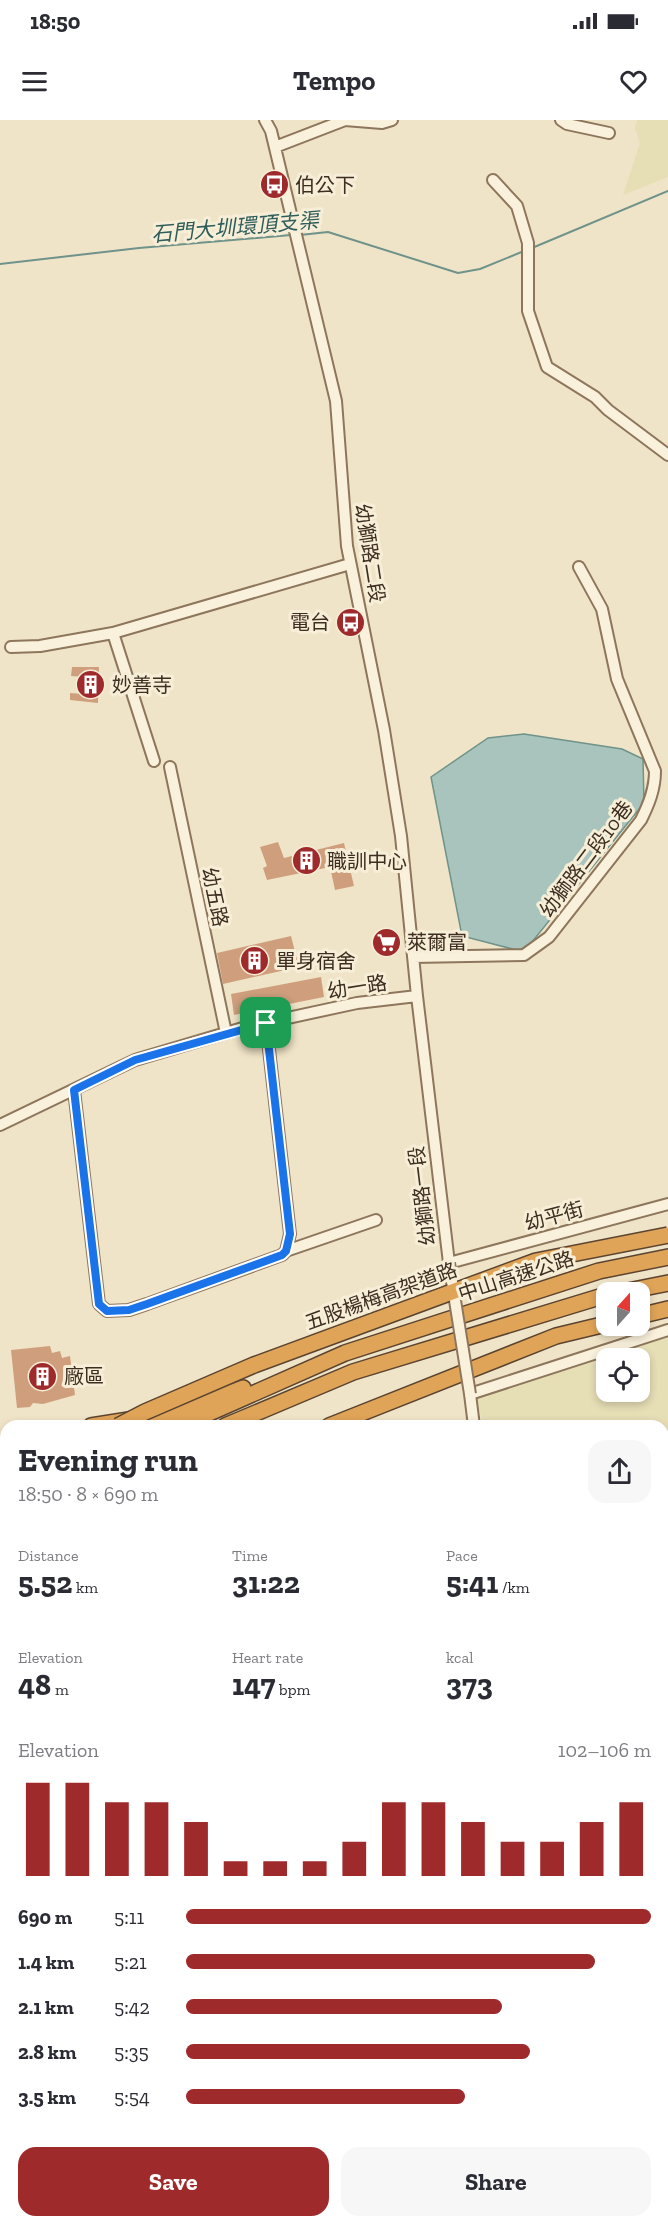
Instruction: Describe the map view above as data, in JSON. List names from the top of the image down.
{
  "streets": {
    "highway": ["中山高速公路", "五股楊梅高架道路"],
    "street": [
      "幼獅路二段",
      "幼獅路二段10巷",
      "幼五路",
      "幼一路",
      "幼獅路一段",
      "幼平街"
    ]
  },
  "crossings": [
    ["幼獅路二段", "幼獅路二段10巷"],
    ["幼獅路二段", "幼一路"],
    ["幼獅路二段", "幼獅路一段"],
    ["幼五路", "幼一路"],
    ["幼一路", "幼獅路一段"],
    ["幼獅路一段", "幼平街"]
  ],
  "water": ["石門大圳環頂支渠"],
  "places": {
    "bus stop": ["伯公下", "電台"],
    "building": [
      "妙善寺",
      "職訓中心",
      "單身宿舍",
      "廠區"
    ],
    "supermarket": ["萊爾富"]
  },
  "north": "top",
  "page": {
    "status": "18:50",
    "header": "Tempo",
    "heading": ["Evening run", "18:50 · 8 × 690 m"],
    "stats": [
      ["Distance", "5.52 km"],
      ["Time", "31:22"],
      ["Pace", "5:41 /km"],
      ["Elevation", "48 m"],
      ["Heart rate", "147 bpm"],
      ["kcal", "373"]
    ],
    "chart": ["Elevation", "102–106 m"],
    "list": [
      {
        "name": "690 m",
        "note": "5:11"
      },
      {
        "name": "1.4 km",
        "note": "5:21"
      },
      {
        "name": "2.1 km",
        "note": "5:42"
      },
      {
        "name": "2.8 km",
        "note": "5:35"
      },
      {
        "name": "3.5 km",
        "note": "5:54"
      }
    ],
    "buttons": ["Save", "Share"]
  }
}
